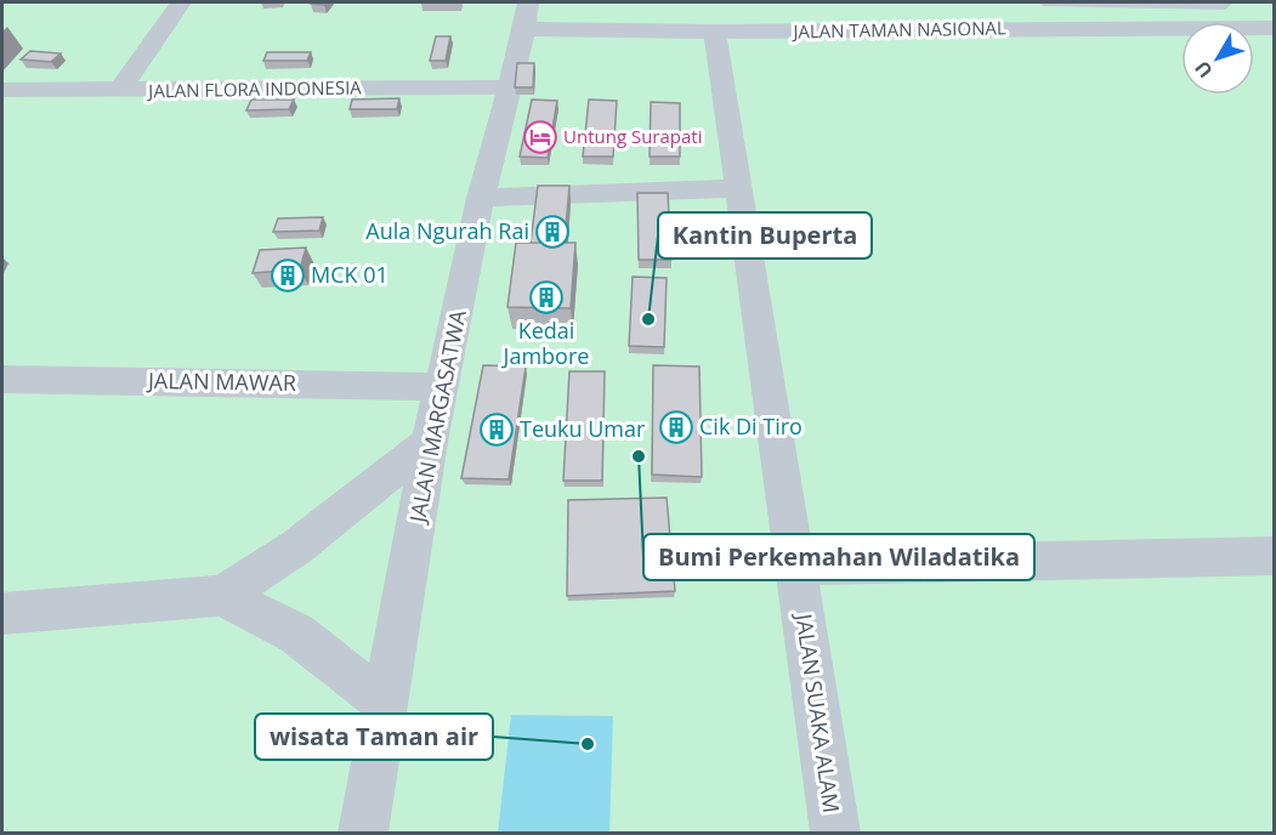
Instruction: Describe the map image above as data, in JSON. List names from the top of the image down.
{
  "streets": {
    "street": [
      "JALAN TAMAN NASIONAL",
      "JALAN FLORA INDONESIA",
      "JALAN MAWAR",
      "JALAN MARGASATWA",
      "JALAN SUAKA ALAM"
    ]
  },
  "crossings": [
    ["JALAN TAMAN NASIONAL", "JALAN MARGASATWA"],
    ["JALAN TAMAN NASIONAL", "JALAN SUAKA ALAM"],
    ["JALAN FLORA INDONESIA", "JALAN MARGASATWA"],
    ["JALAN MAWAR", "JALAN MARGASATWA"]
  ],
  "places": {
    "hotel": ["Untung Surapati"],
    "building": [
      "Aula Ngurah Rai",
      "MCK 01",
      "Kedai Jambore",
      "Cik Di Tiro",
      "Teuku Umar"
    ],
    "other": ["Kantin Buperta", "Bumi Perkemahan Wiladatika", "wisata Taman air"]
  },
  "north": "bottom left"
}
